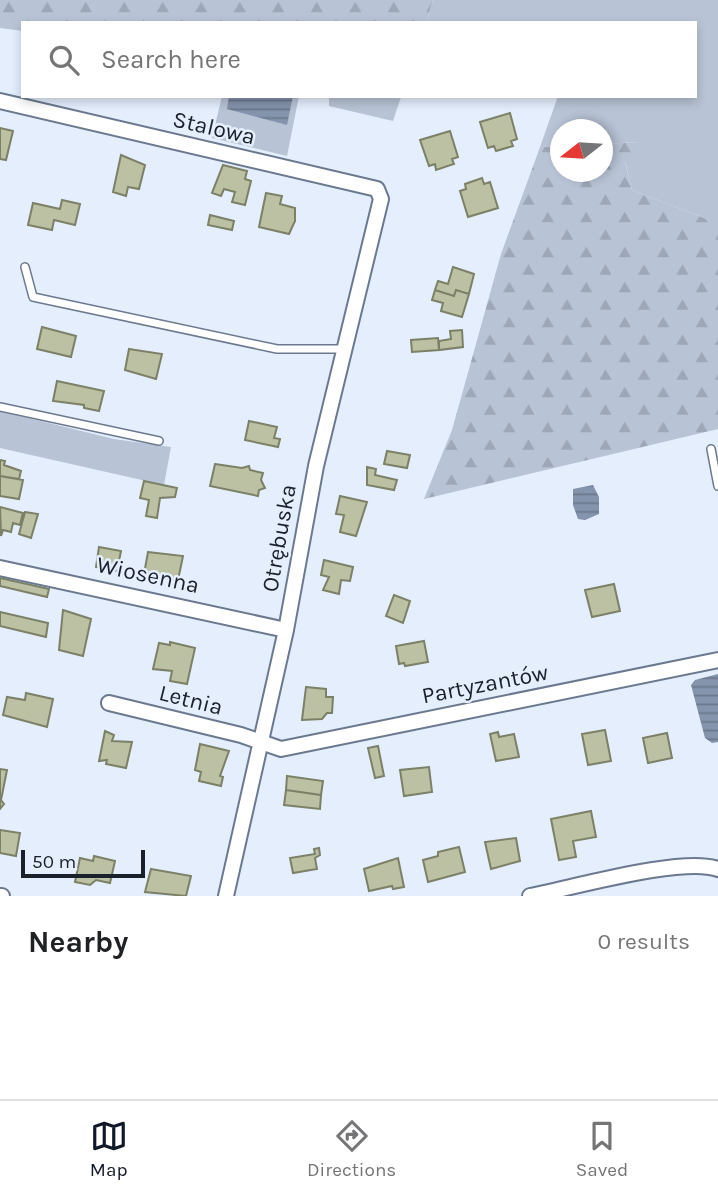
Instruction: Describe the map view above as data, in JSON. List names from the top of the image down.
{
  "streets": {
    "street": [
      "Stalowa",
      "Otrębuska",
      "Wiosenna",
      "Partyzantów",
      "Letnia"
    ]
  },
  "crossings": [
    ["Stalowa", "Otrębuska"],
    ["Otrębuska", "Wiosenna"],
    ["Otrębuska", "Partyzantów"],
    ["Otrębuska", "Letnia"],
    ["Partyzantów", "Letnia"]
  ],
  "scale_bar": "50 m",
  "north": "left",
  "page": {
    "search": "Search here",
    "scale": "50 m",
    "heading": ["Nearby", "0 results"],
    "nav": ["Map", "Directions", "Saved"]
  }
}
